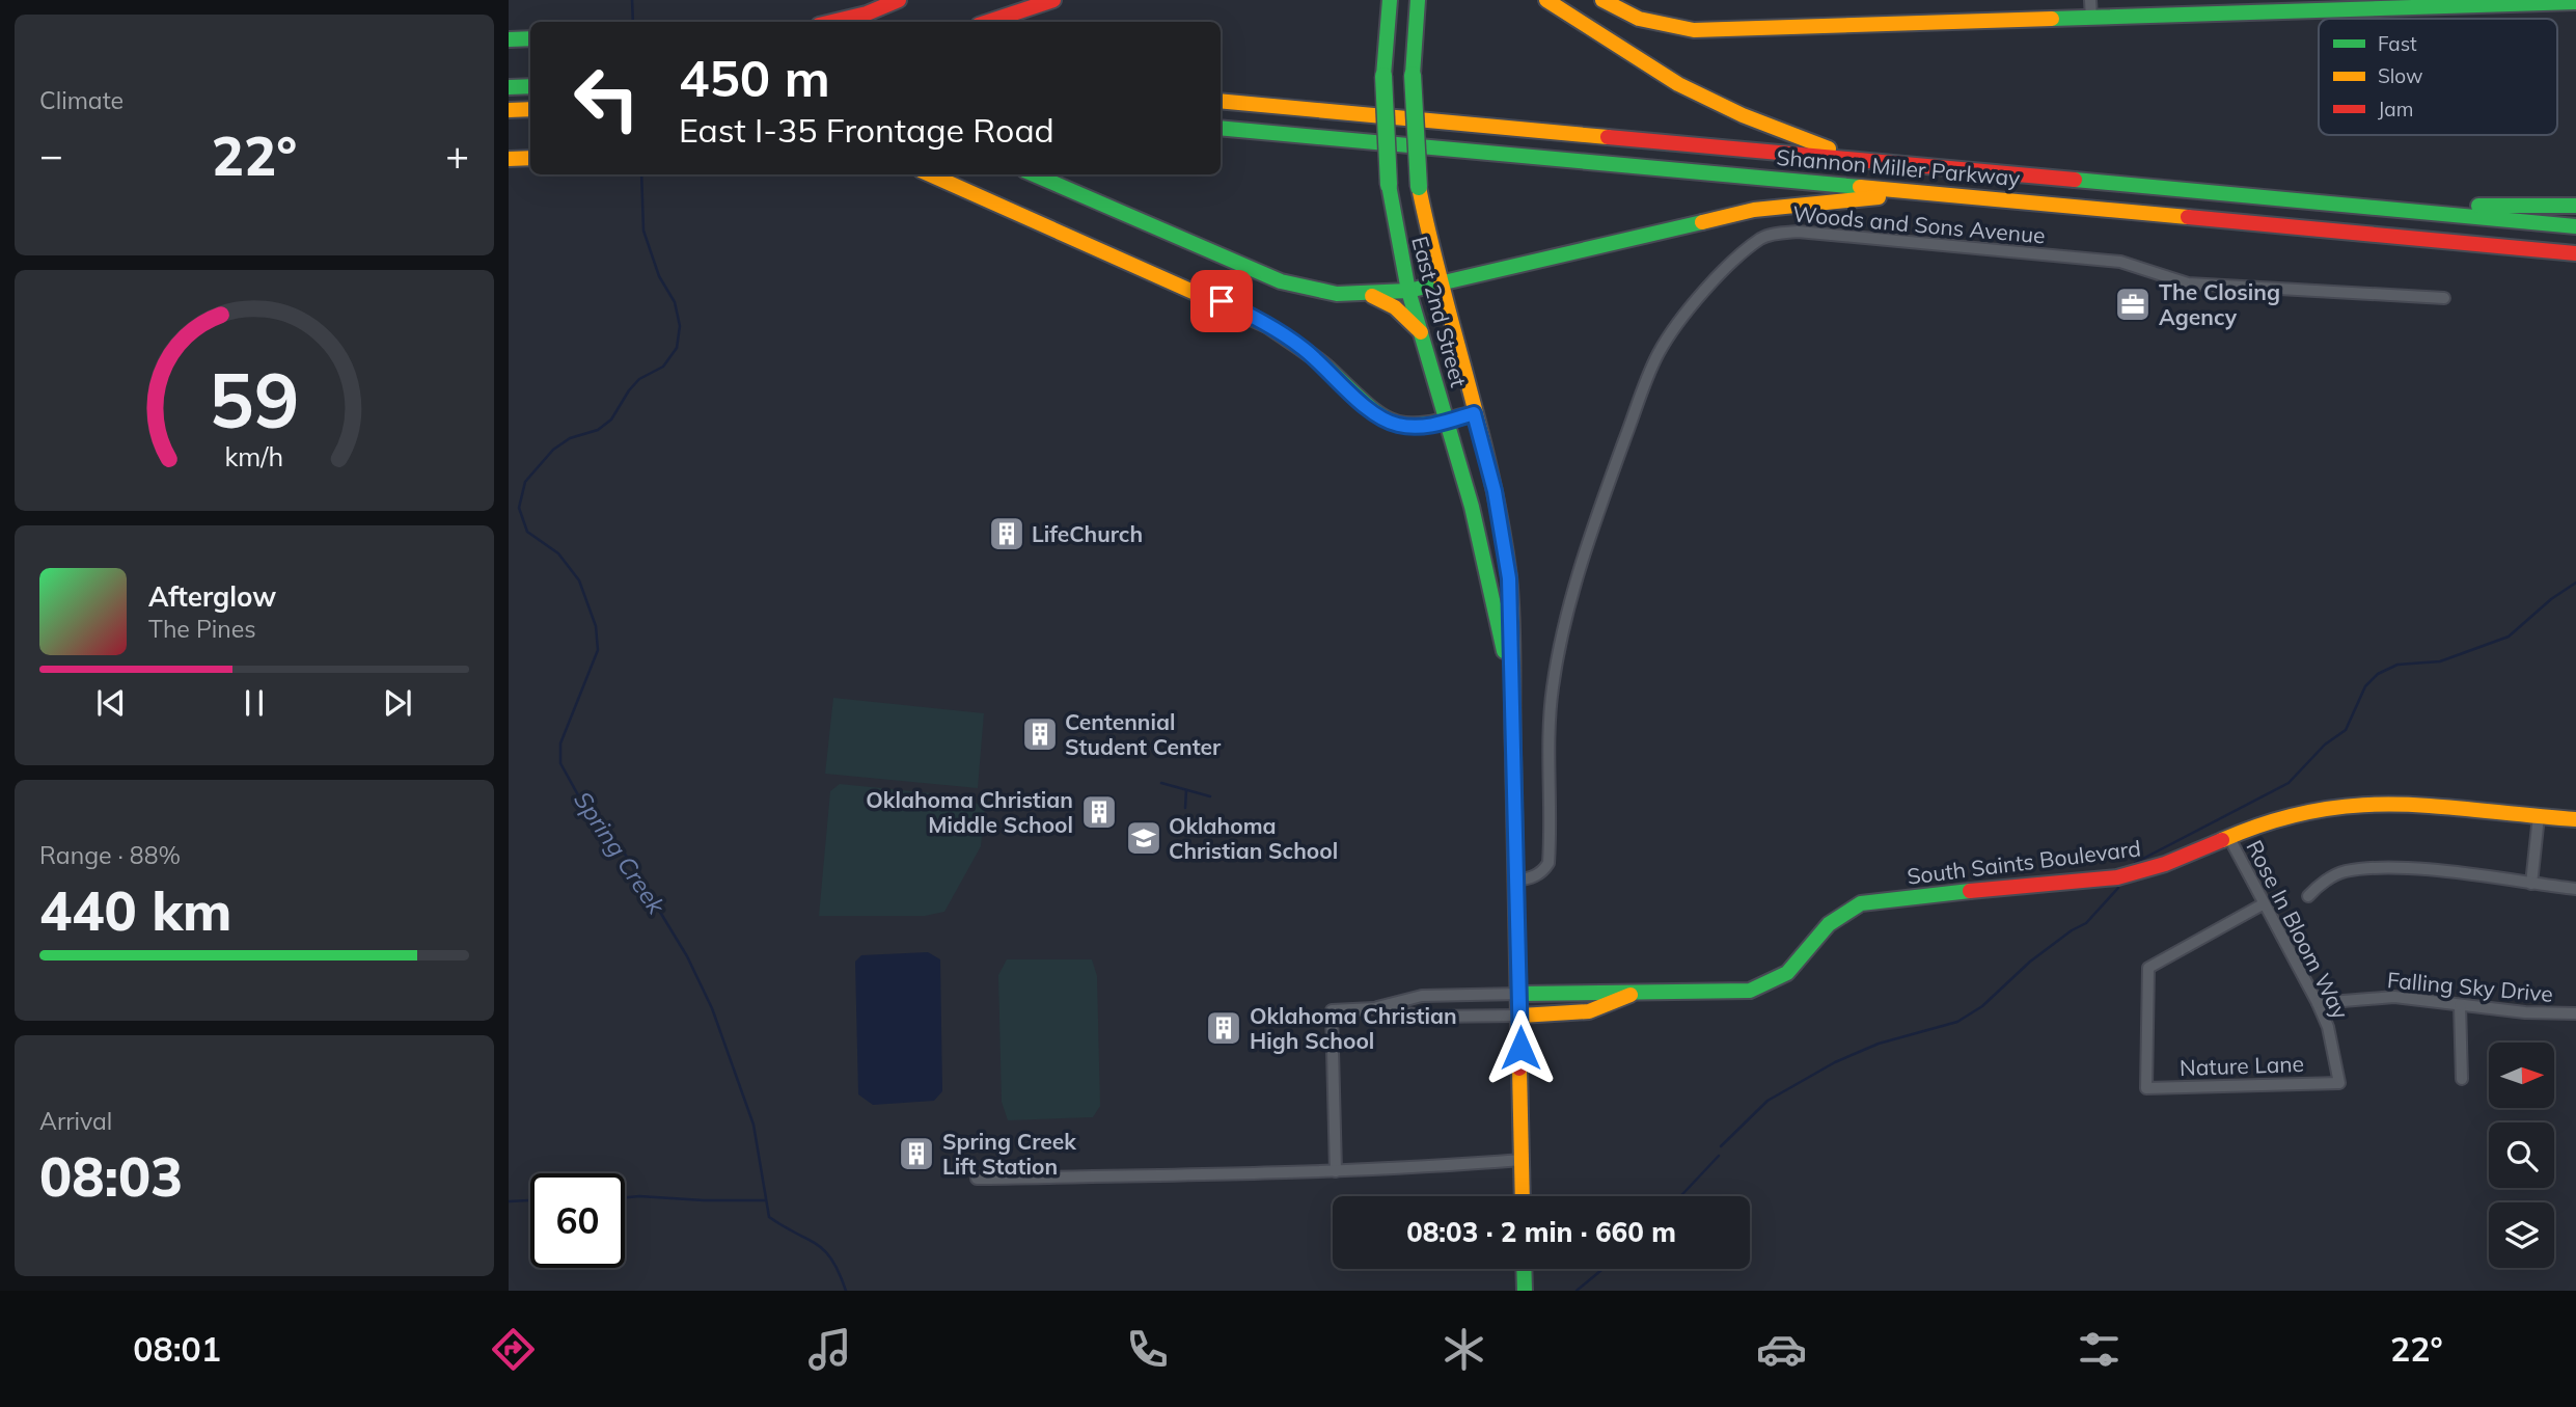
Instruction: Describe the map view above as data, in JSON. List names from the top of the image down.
{
  "streets": {
    "main road": ["Shannon Miller Parkway", "East 2nd Street", "South Saints Boulevard"],
    "street": [
      "Woods and Sons Avenue",
      "Rose In Bloom Way",
      "Falling Sky Drive",
      "Nature Lane"
    ]
  },
  "crossings": [
    ["Woods and Sons Avenue", "East 2nd Street"],
    ["East 2nd Street", "South Saints Boulevard"],
    ["South Saints Boulevard", "Rose In Bloom Way"],
    ["Rose In Bloom Way", "Falling Sky Drive"],
    ["Rose In Bloom Way", "Nature Lane"]
  ],
  "water": ["Spring Creek"],
  "places": {
    "office": ["The Closing Agency"],
    "building": [
      "LifeChurch",
      "Centennial Student Center",
      "Oklahoma Christian Middle School",
      "Oklahoma Christian High School",
      "Spring Creek Lift Station"
    ],
    "school or university": ["Oklahoma Christian School"]
  },
  "legend": ["Fast", "Slow", "Jam"],
  "north": "right",
  "page": {
    "tile": [
      "Climate",
      ["Range · 88%", "440 km"],
      ["Arrival", "08:03"]
    ],
    "turn": ["450 m", "East I-35 Frontage Road"],
    "heat": ["−", "22°", "+"],
    "song": ["Afterglow", "The Pines"],
    "limit": "60",
    "trip": "08:03 · 2 min · 660 m",
    "tabs": ["08:01", "22°"],
    "gauge": ["59", "km/h"]
  }
}
